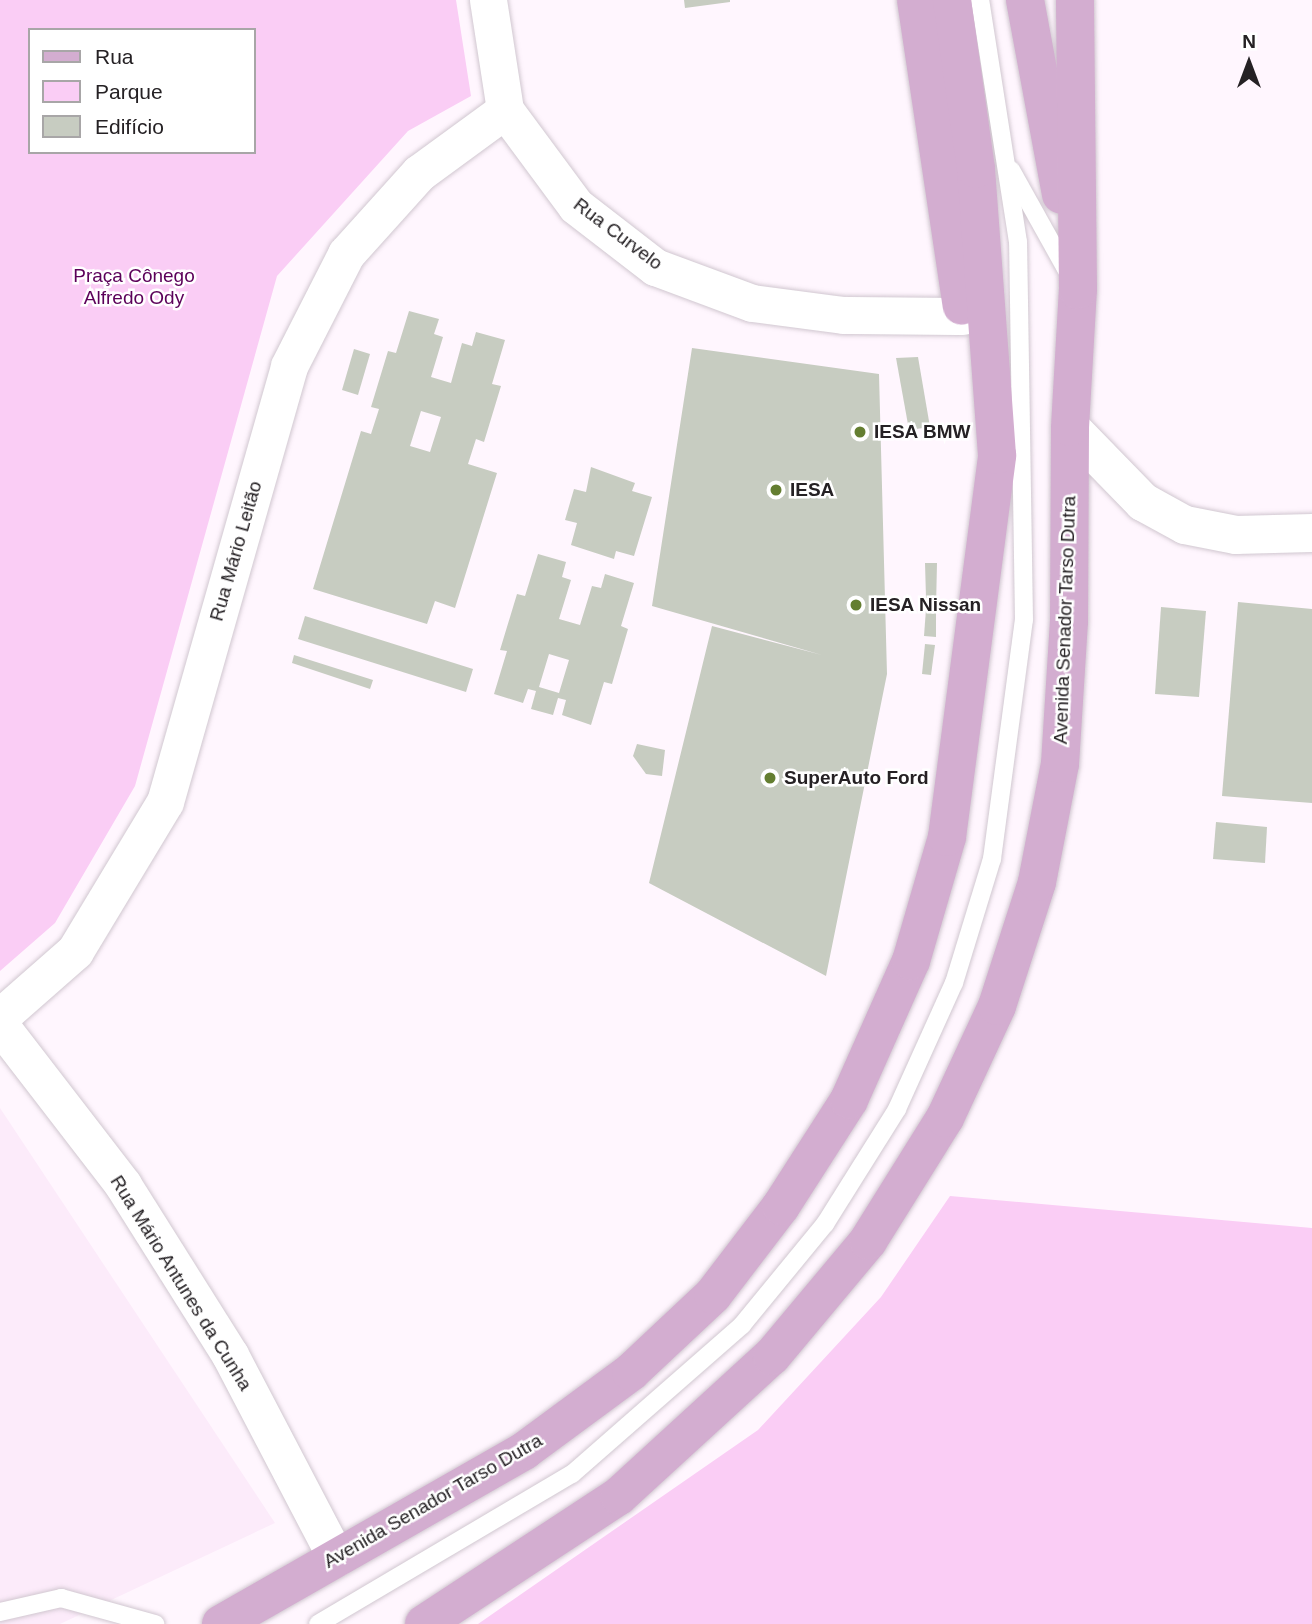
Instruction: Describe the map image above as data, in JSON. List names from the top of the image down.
{
  "streets": {
    "main road": ["Avenida Senador Tarso Dutra"],
    "street": ["Rua Curvelo", "Rua Mário Leitão", "Rua Mário Antunes da Cunha"]
  },
  "crossings": [
    ["Rua Curvelo", "Rua Mário Leitão"],
    ["Rua Curvelo", "Avenida Senador Tarso Dutra"],
    ["Avenida Senador Tarso Dutra", "Rua Mário Antunes da Cunha"]
  ],
  "parks": ["Praça Cônego Alfredo Ody"],
  "places": [
    "IESA BMW",
    "IESA",
    "IESA Nissan",
    "SuperAuto Ford"
  ],
  "legend": ["Rua", "Parque", "Edifício"],
  "north": "top"
}
